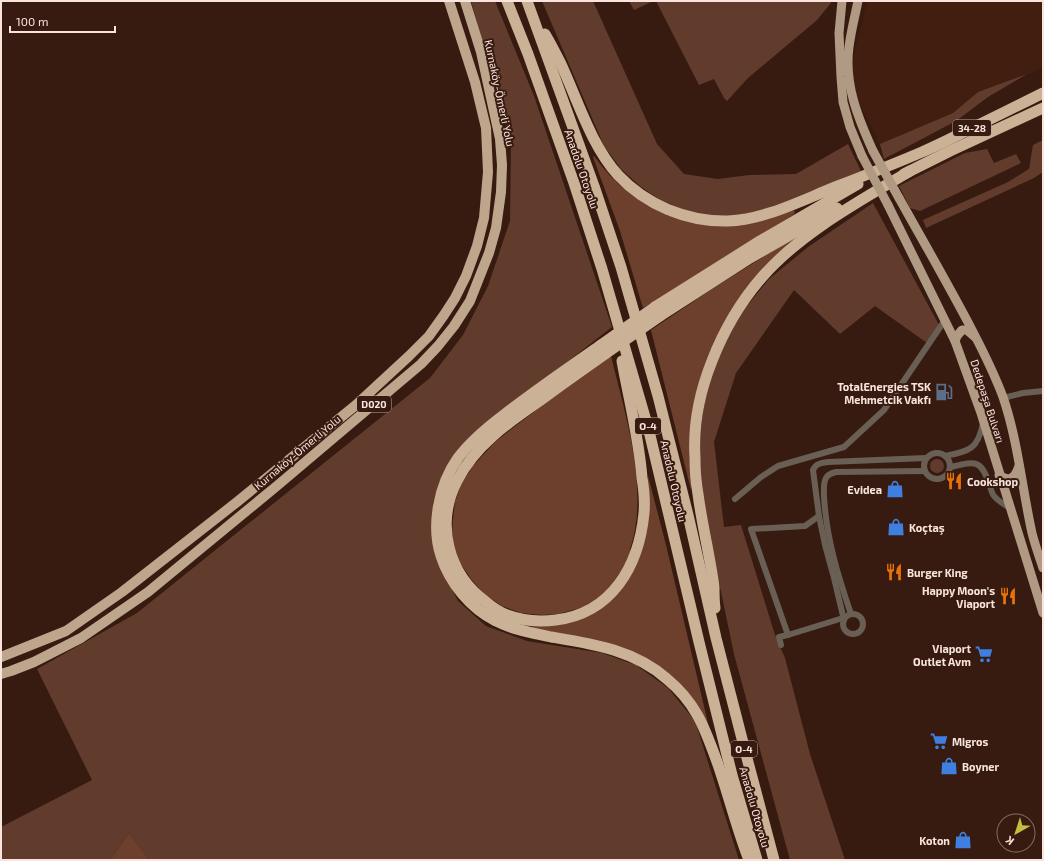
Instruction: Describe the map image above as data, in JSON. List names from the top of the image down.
{
  "streets": {
    "highway": [
      "Kurnaköy-Ömerli Yolu",
      "34-28",
      "Anadolu Otoyolu",
      "D020",
      "O-4"
    ],
    "main road": ["Dedepaşa Bulvarı"]
  },
  "places": {
    "fuel station": ["TotalEnergies TSK Mehmetcik Vakfı"],
    "restaurant": ["Cookshop", "Burger King", "Happy Moon's Viaport"],
    "shop": [
      "Evidea",
      "Koçtaş",
      "Boyner",
      "Koton"
    ],
    "supermarket": ["Viaport Outlet Avm", "Migros"]
  },
  "scale_bar": "100 m",
  "north": "bottom left"
}
